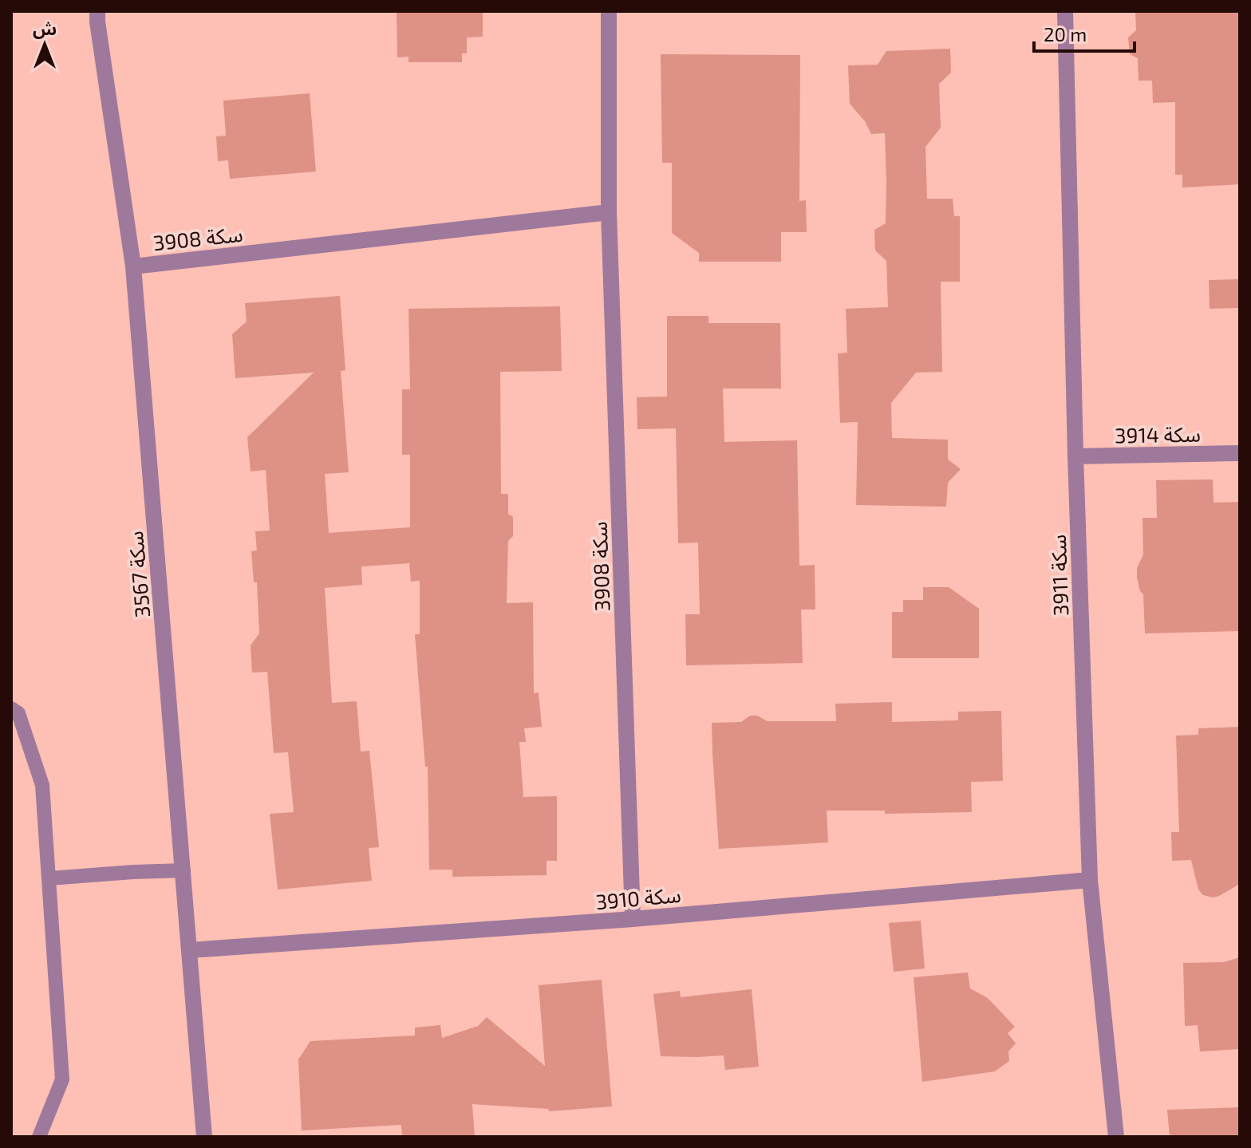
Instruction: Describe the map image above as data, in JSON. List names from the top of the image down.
{
  "streets": {
    "street": [
      "سكة 3908",
      "سكة 3914",
      "سكة 3567",
      "سكة 3911",
      "سكة 3910"
    ]
  },
  "crossings": [
    ["سكة 3908", "سكة 3567"],
    ["سكة 3908", "سكة 3910"],
    ["سكة 3914", "سكة 3911"],
    ["سكة 3567", "سكة 3910"],
    ["سكة 3911", "سكة 3910"]
  ],
  "scale_bar": "20 m",
  "north": "top"
}
